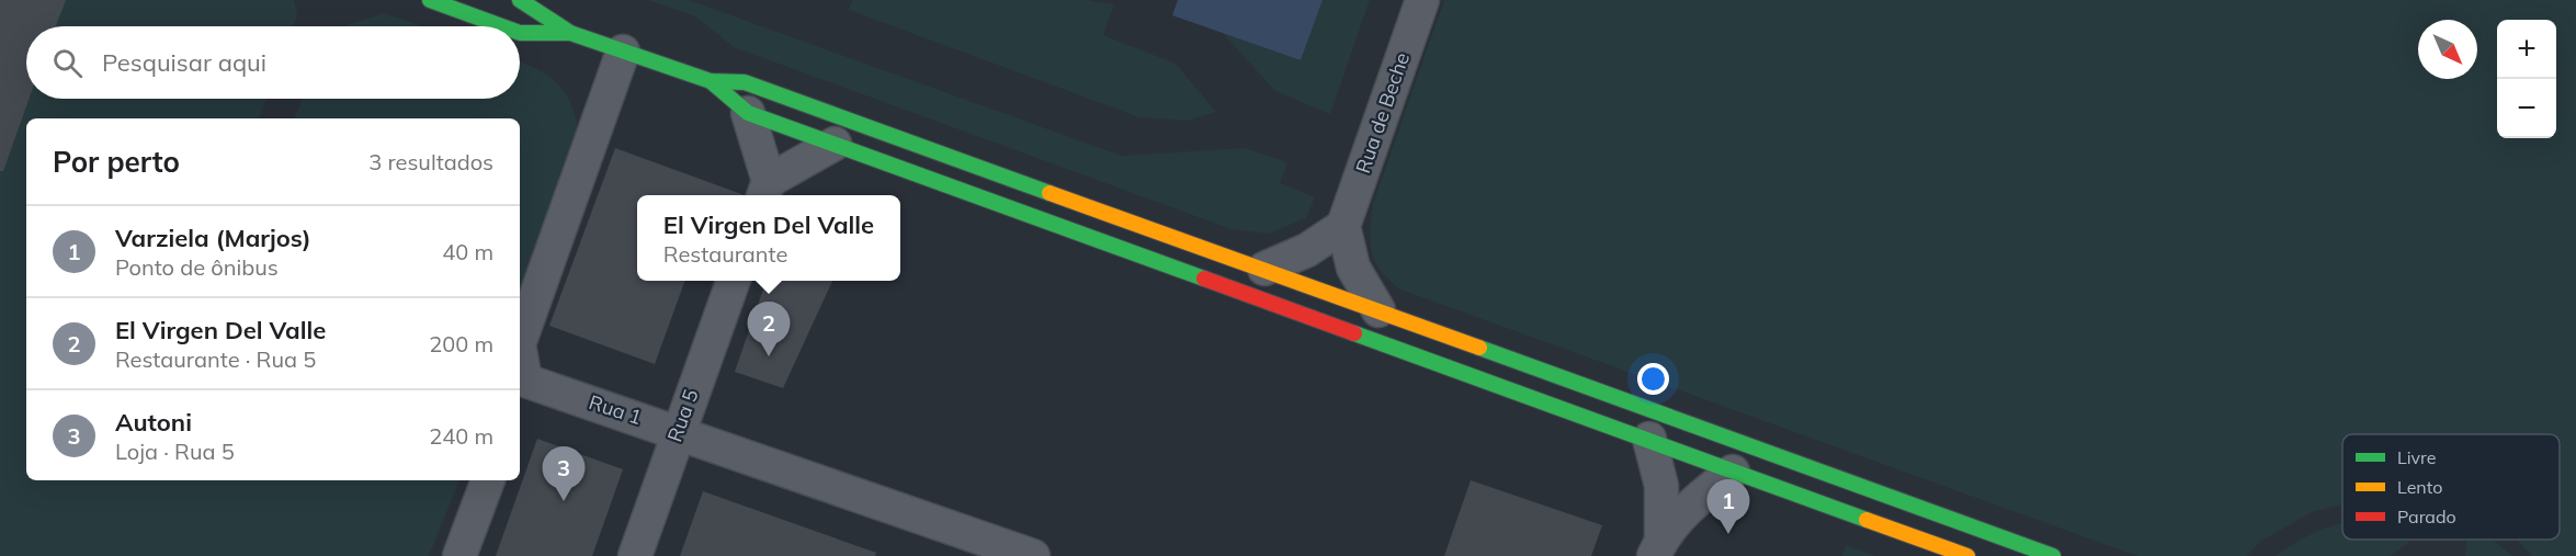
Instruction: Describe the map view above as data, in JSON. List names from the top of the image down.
{
  "streets": {
    "street": ["Rua de Beche", "Rua 1", "Rua 5"]
  },
  "crossings": [
    ["Rua 1", "Rua 5"]
  ],
  "legend": ["Livre", "Lento", "Parado"],
  "north": "bottom right",
  "page": {
    "map_buttons": ["+", "−"],
    "search": "Pesquisar aqui",
    "heading": ["Por perto", "3 resultados"],
    "popup": ["El Virgen Del Valle", "Restaurante"],
    "list": [
      {
        "mark": "1",
        "name": "Varziela (Marjos)",
        "note": "Ponto de ônibus",
        "value": "40 m"
      },
      {
        "mark": "2",
        "name": "El Virgen Del Valle",
        "note": "Restaurante · Rua 5",
        "value": "200 m"
      },
      {
        "mark": "3",
        "name": "Autoni",
        "note": "Loja · Rua 5",
        "value": "240 m"
      }
    ],
    "pins": ["2", "3", "1"]
  }
}
